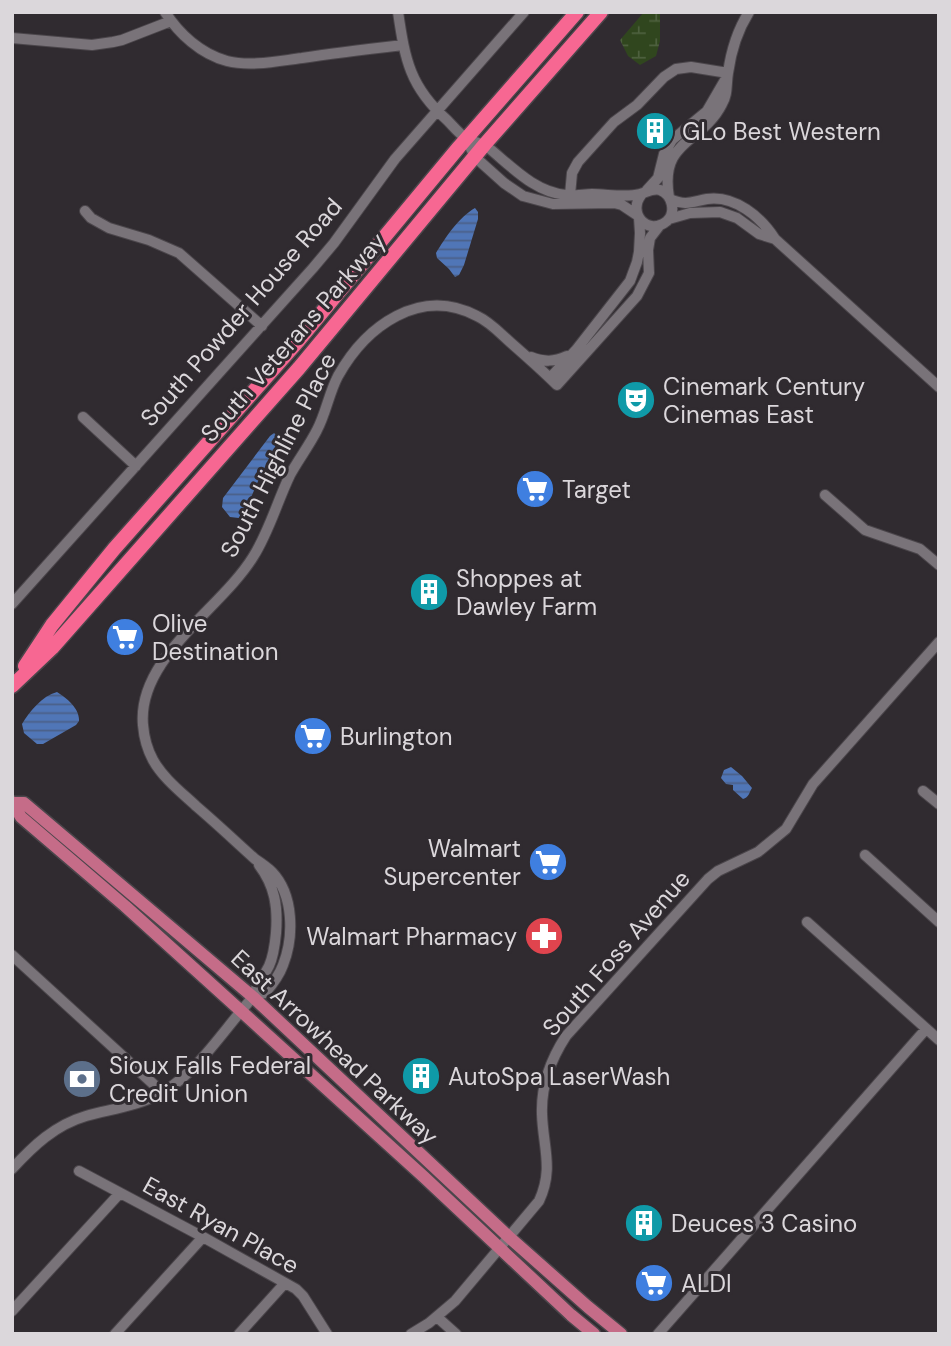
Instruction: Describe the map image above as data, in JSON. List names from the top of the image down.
{
  "streets": {
    "highway": ["South Veterans Parkway"],
    "main road": ["East Arrowhead Parkway"],
    "street": [
      "South Powder House Road",
      "South Highline Place",
      "South Foss Avenue",
      "East Ryan Place"
    ]
  },
  "crossings": [
    ["South Highline Place", "East Arrowhead Parkway"],
    ["South Foss Avenue", "East Arrowhead Parkway"]
  ],
  "places": {
    "building": [
      "GLo Best Western",
      "Shoppes at Dawley Farm",
      "AutoSpa LaserWash",
      "Deuces 3 Casino"
    ],
    "theatre": ["Cinemark Century Cinemas East"],
    "supermarket": [
      "Target",
      "Olive Destination",
      "Burlington",
      "Walmart Supercenter",
      "ALDI"
    ],
    "pharmacy": ["Walmart Pharmacy"],
    "bank": ["Sioux Falls Federal Credit Union"]
  }
}
